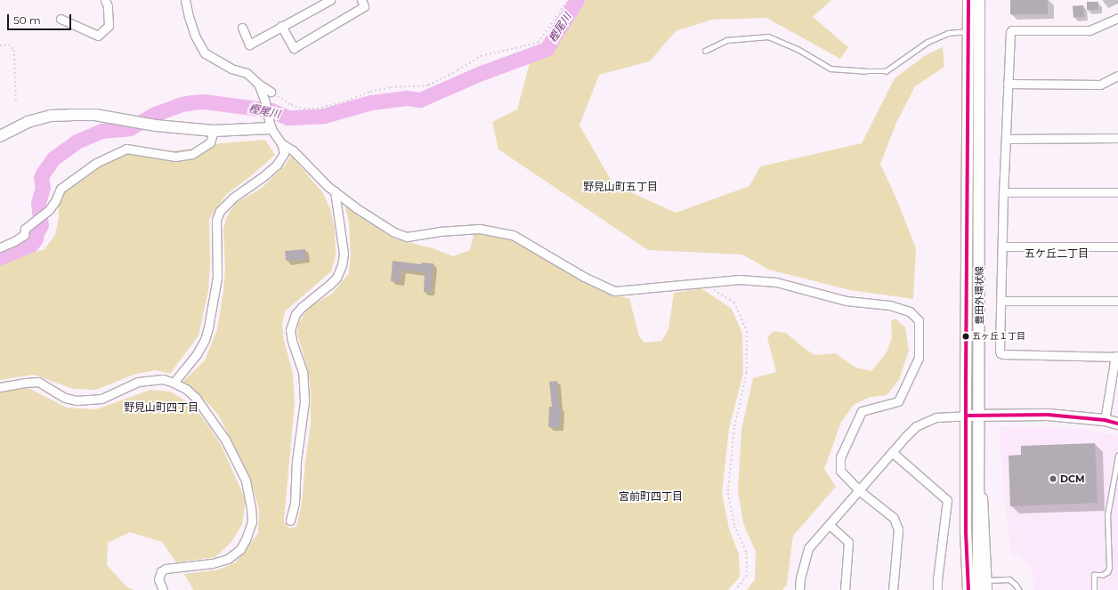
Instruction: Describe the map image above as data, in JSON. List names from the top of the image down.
{
  "streets": {
    "street": ["豊田外環状線"]
  },
  "districts": [
    "野見山町五丁目",
    "五ケ丘二丁目",
    "野見山町四丁目",
    "宮前町四丁目"
  ],
  "water": ["樫尾川"],
  "places": ["五ヶ丘１丁目", "DCM"],
  "scale_bar": "50 m"
}
